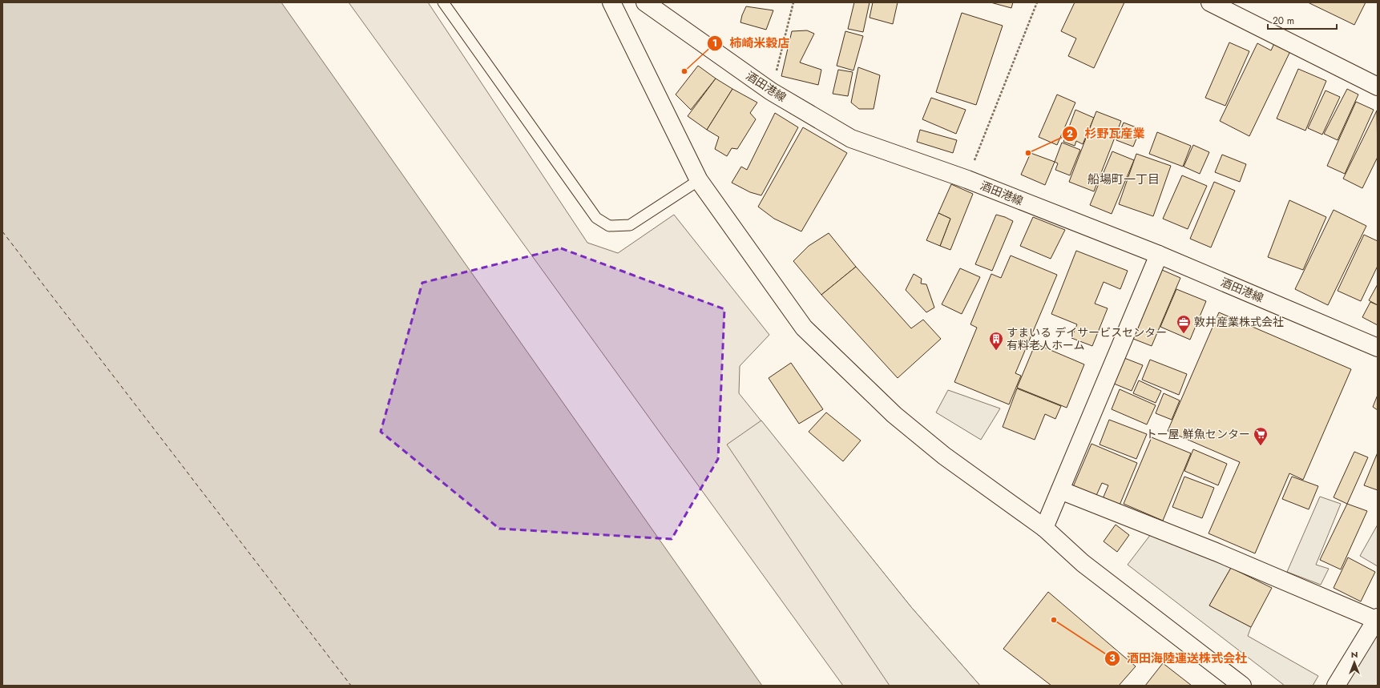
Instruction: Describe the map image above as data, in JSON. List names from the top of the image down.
{
  "streets": {
    "street": ["酒田港線"]
  },
  "districts": ["船場町一丁目"],
  "places": {
    "other": ["柿崎米穀店", "杉野瓦産業", "酒田海陸運送株式会社"],
    "office": ["敦井産業株式会社"],
    "building": ["すまいる デイサービスセンター 有料老人ホーム"],
    "supermarket": ["トー屋 鮮魚センター"]
  },
  "scale_bar": "20 m",
  "north": "top"
}
